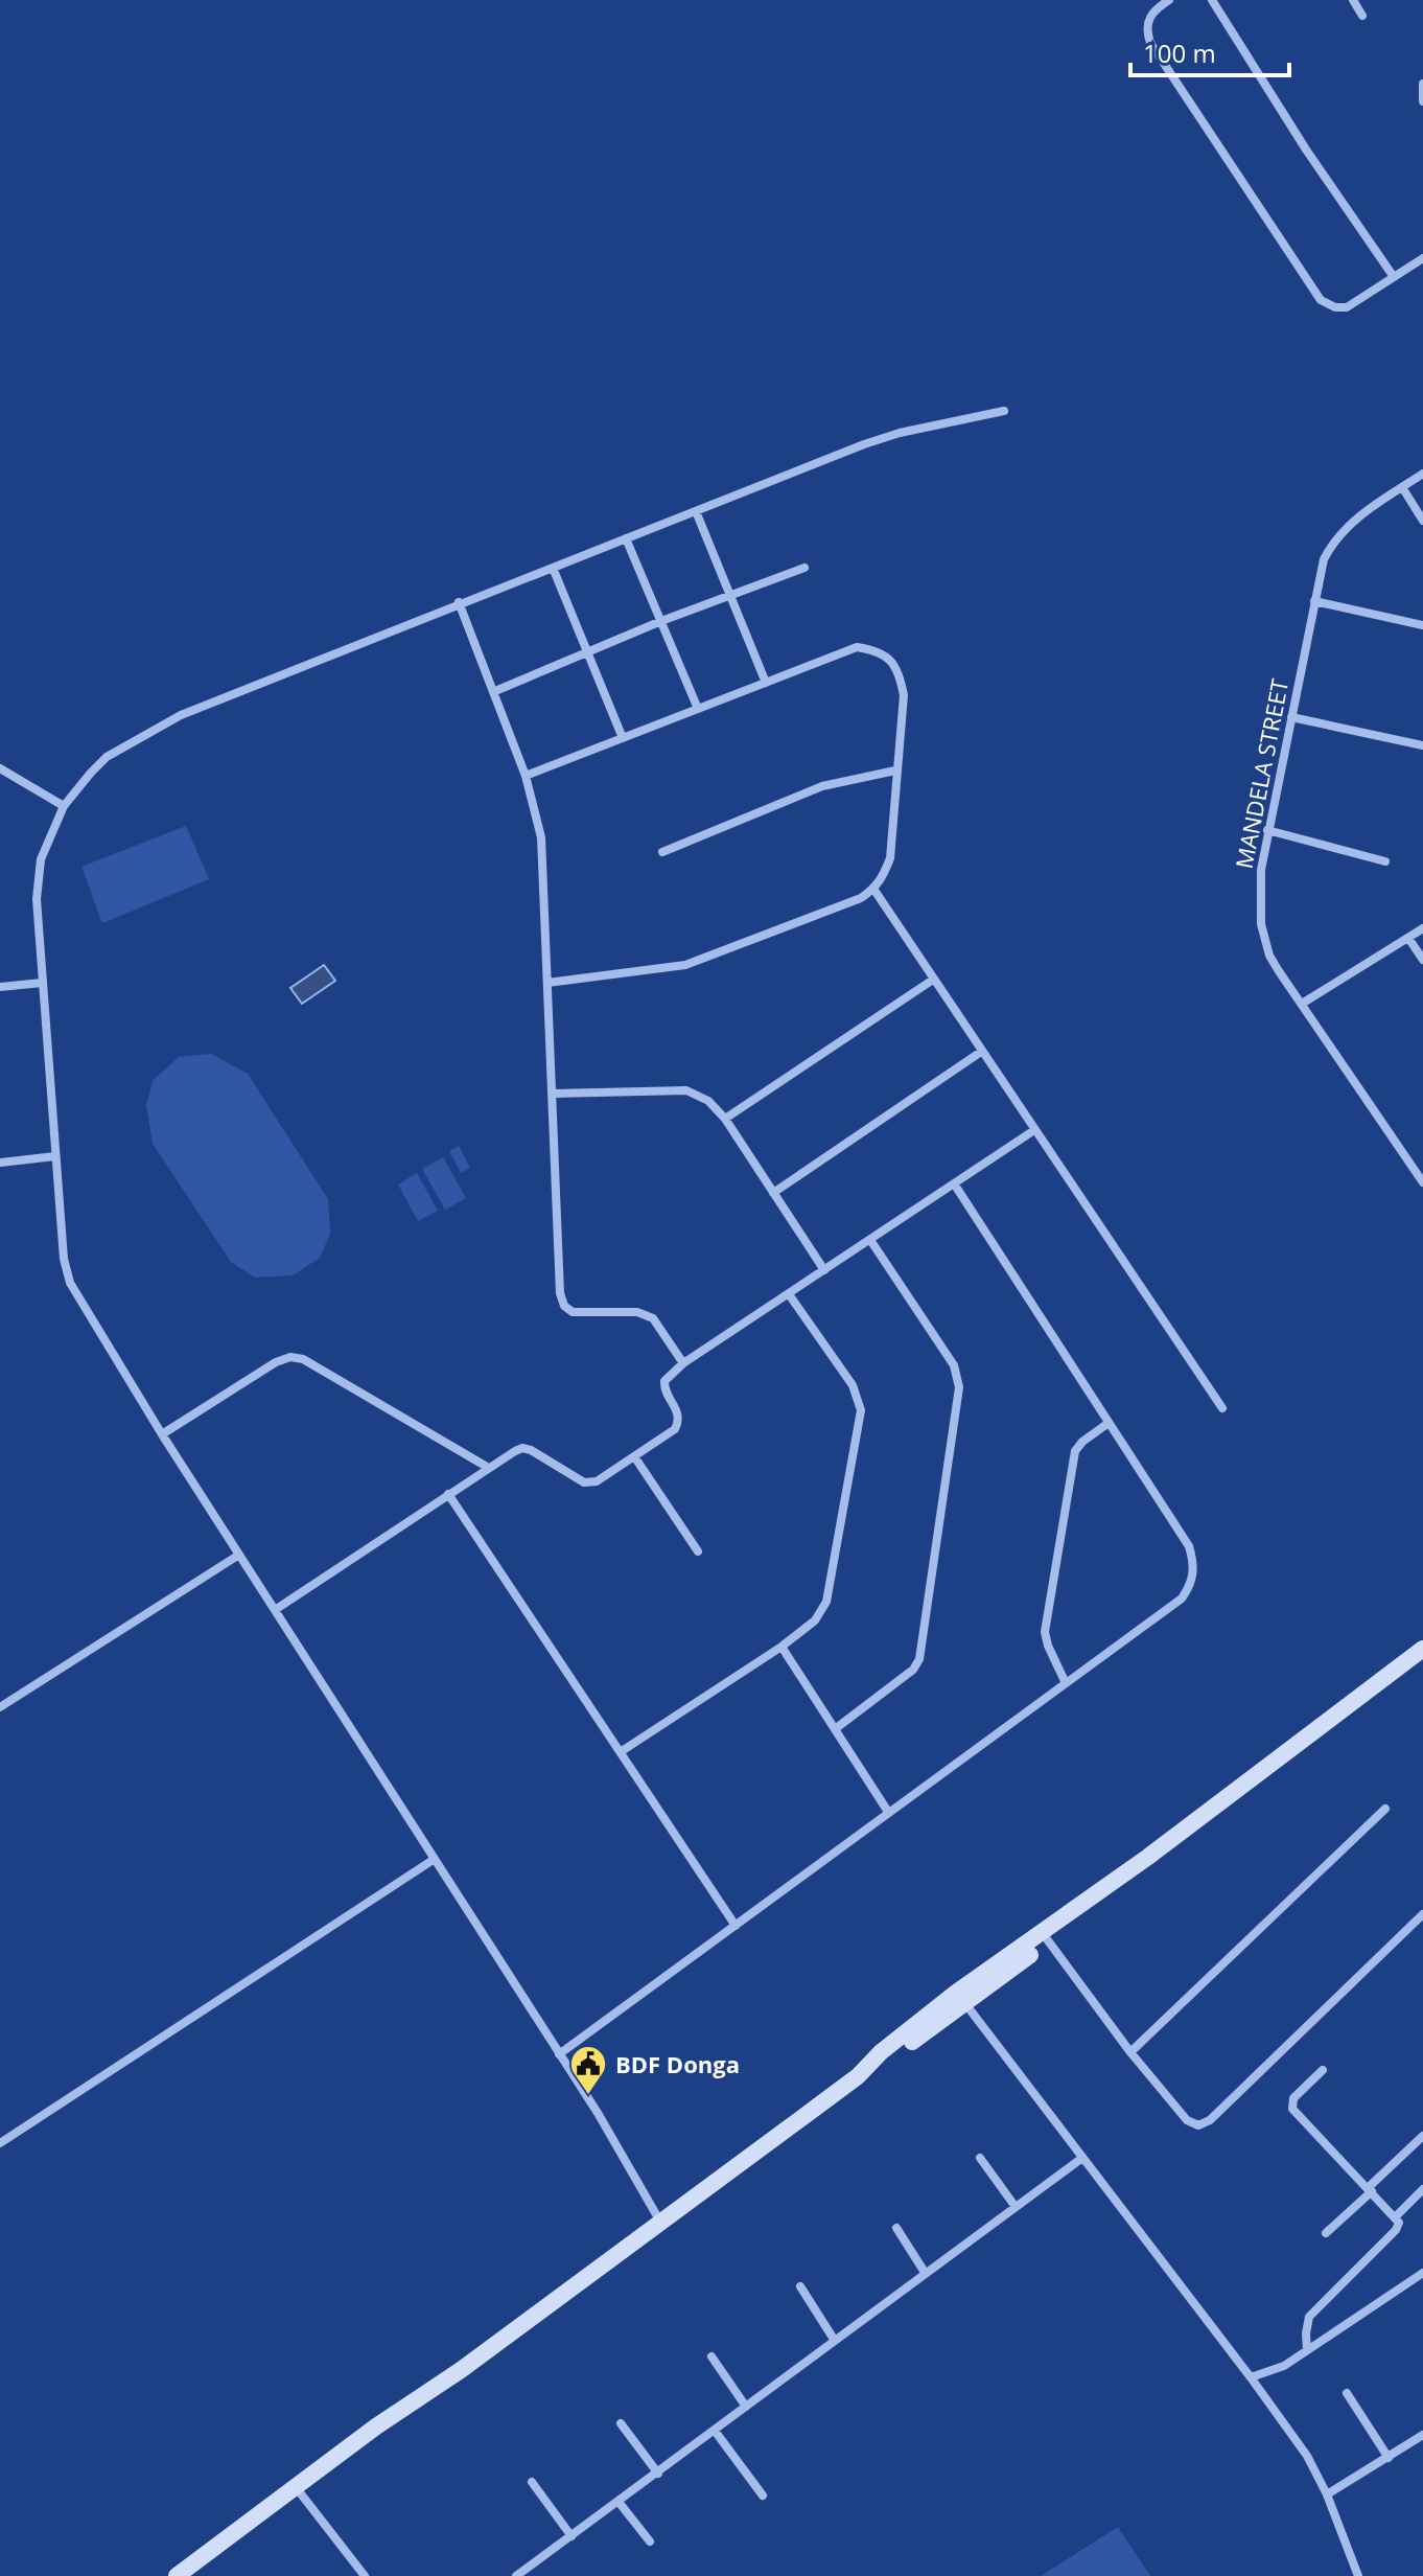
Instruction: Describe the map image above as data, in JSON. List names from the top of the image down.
{
  "streets": {
    "street": ["MANDELA STREET"]
  },
  "places": {
    "public building": ["BDF Donga"]
  },
  "scale_bar": "100 m"
}
